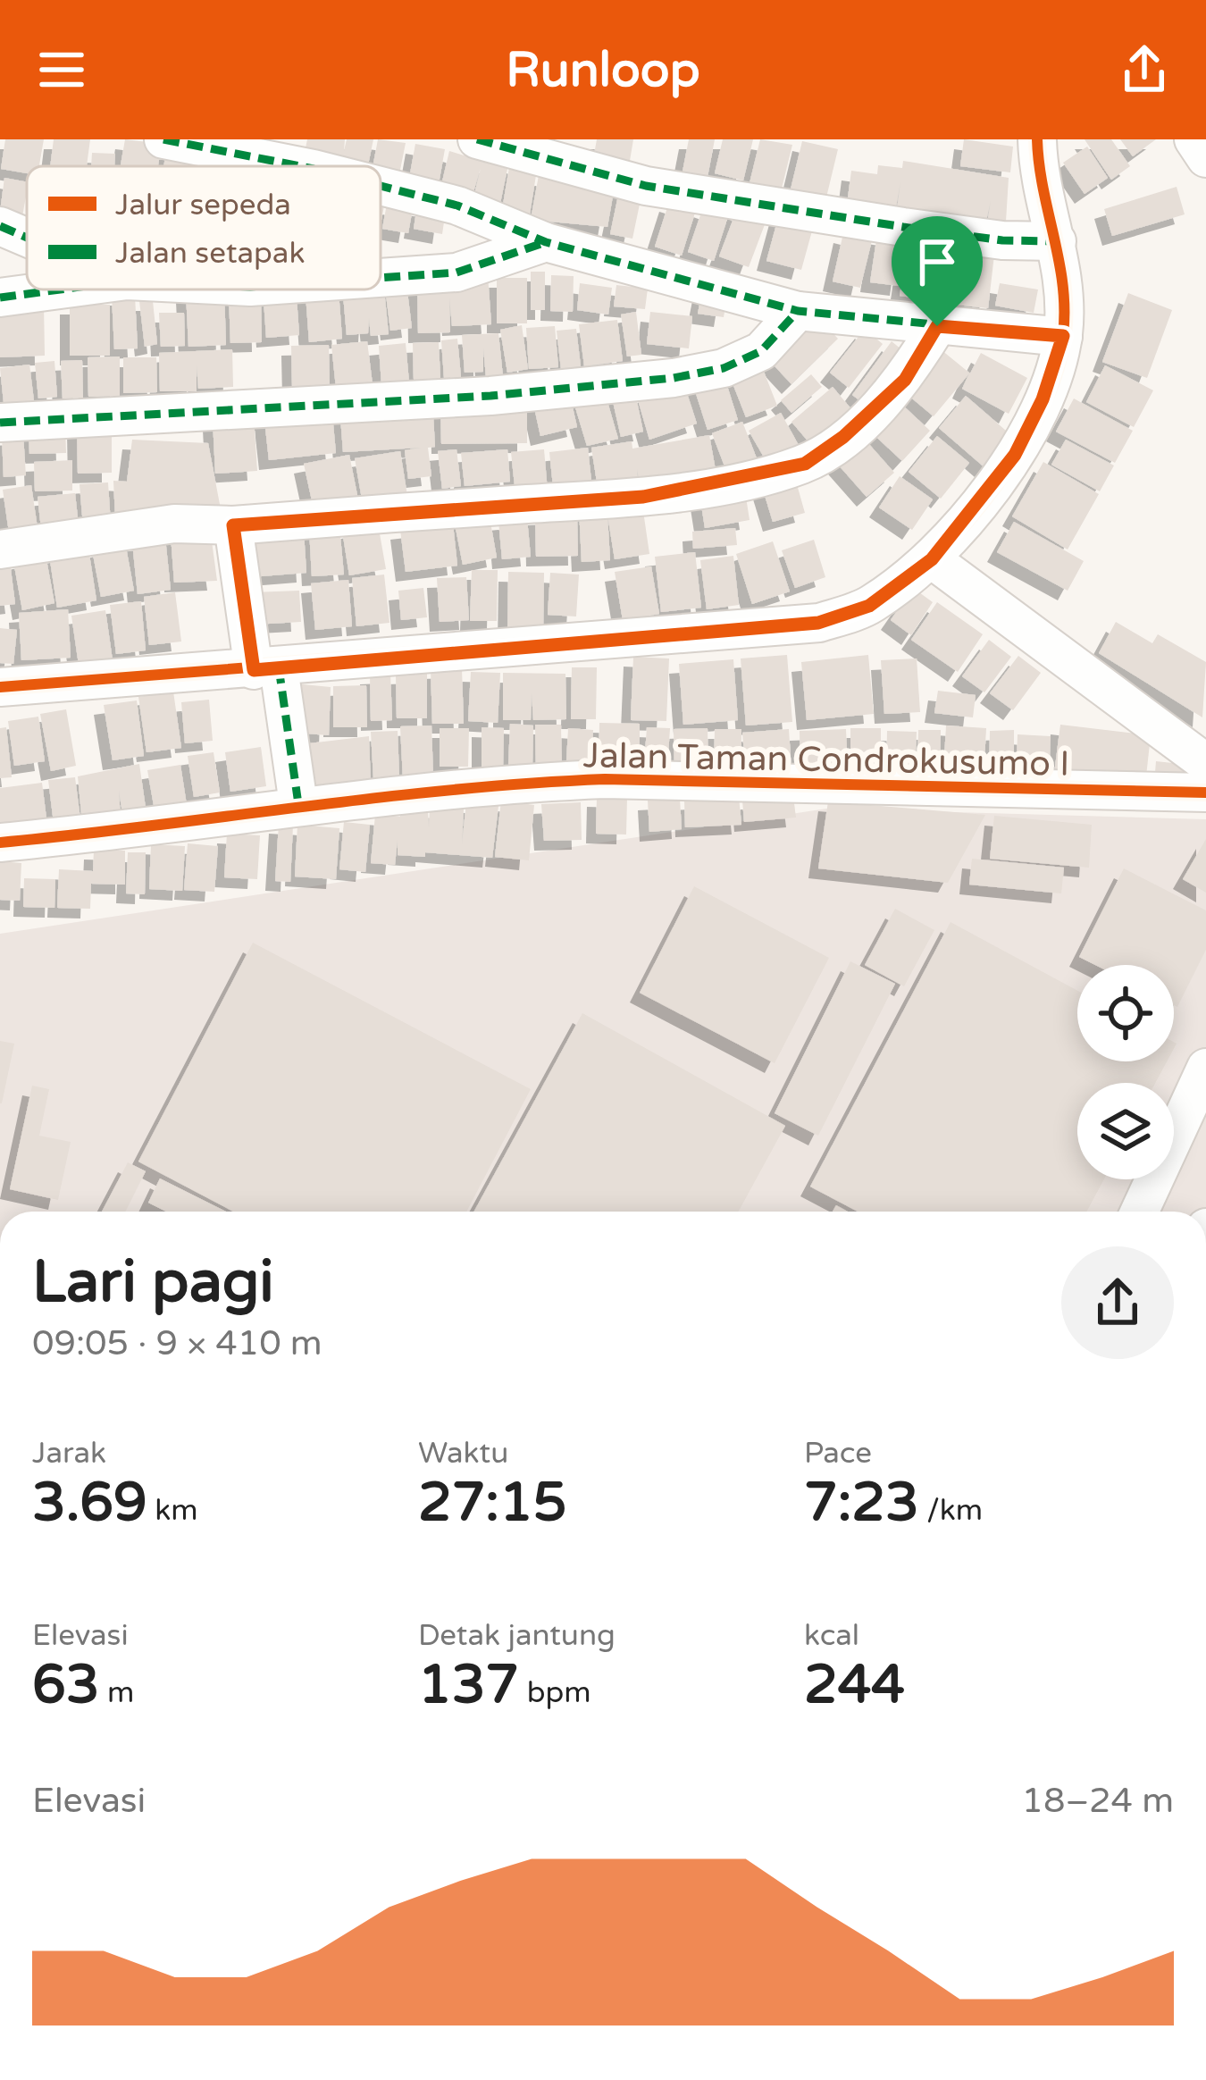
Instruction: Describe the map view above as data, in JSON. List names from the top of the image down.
{
  "streets": {
    "street": ["Jalan Taman Condrokusumo I"]
  },
  "legend": ["Jalur sepeda", "Jalan setapak"],
  "page": {
    "header": "Runloop",
    "heading": ["Lari pagi", "09:05 · 9 × 410 m"],
    "stats": [
      ["Jarak", "3.69 km"],
      ["Waktu", "27:15"],
      ["Pace", "7:23 /km"],
      ["Elevasi", "63 m"],
      ["Detak jantung", "137 bpm"],
      ["kcal", "244"]
    ],
    "chart": ["Elevasi", "18–24 m"]
  }
}
